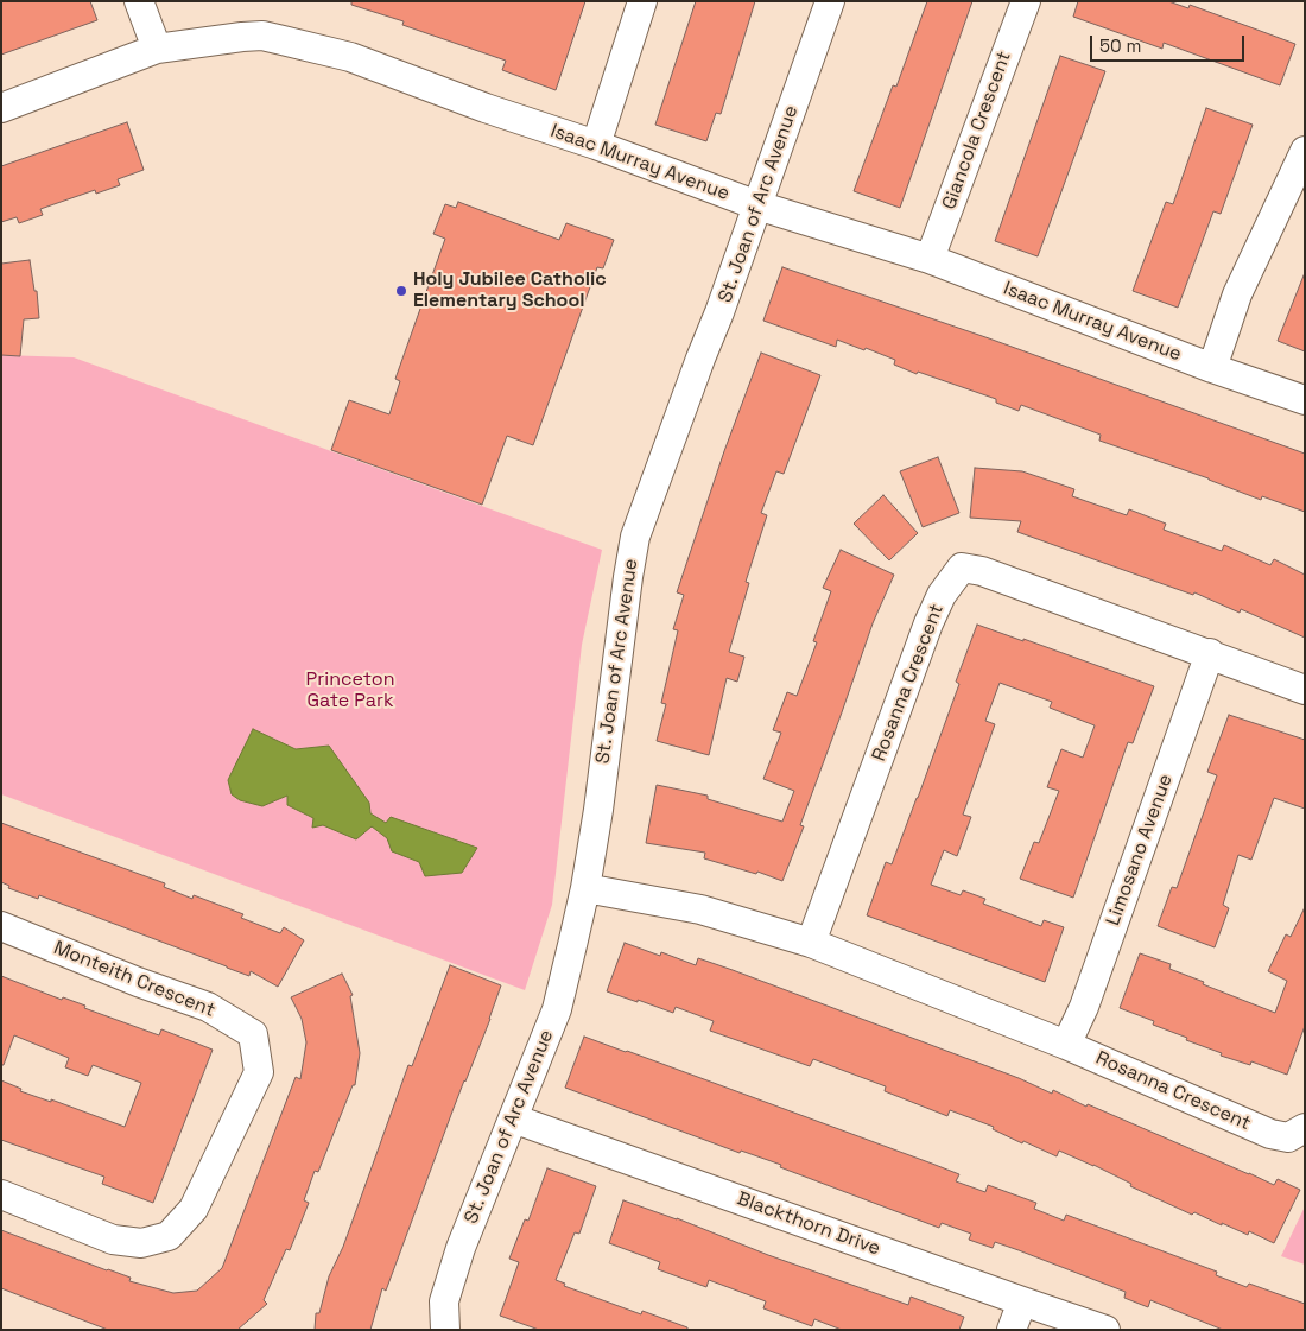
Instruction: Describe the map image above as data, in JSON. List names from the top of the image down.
{
  "streets": {
    "street": [
      "Giancola Crescent",
      "Isaac Murray Avenue",
      "St. Joan of Arc Avenue",
      "Rosanna Crescent",
      "Limosano Avenue",
      "Monteith Crescent",
      "Blackthorn Drive"
    ]
  },
  "crossings": [
    ["Giancola Crescent", "Isaac Murray Avenue"],
    ["Isaac Murray Avenue", "St. Joan of Arc Avenue"],
    ["St. Joan of Arc Avenue", "Rosanna Crescent"],
    ["St. Joan of Arc Avenue", "Blackthorn Drive"],
    ["Rosanna Crescent", "Limosano Avenue"]
  ],
  "parks": ["Princeton Gate Park"],
  "places": ["Holy Jubilee Catholic Elementary School"],
  "scale_bar": "50 m"
}
